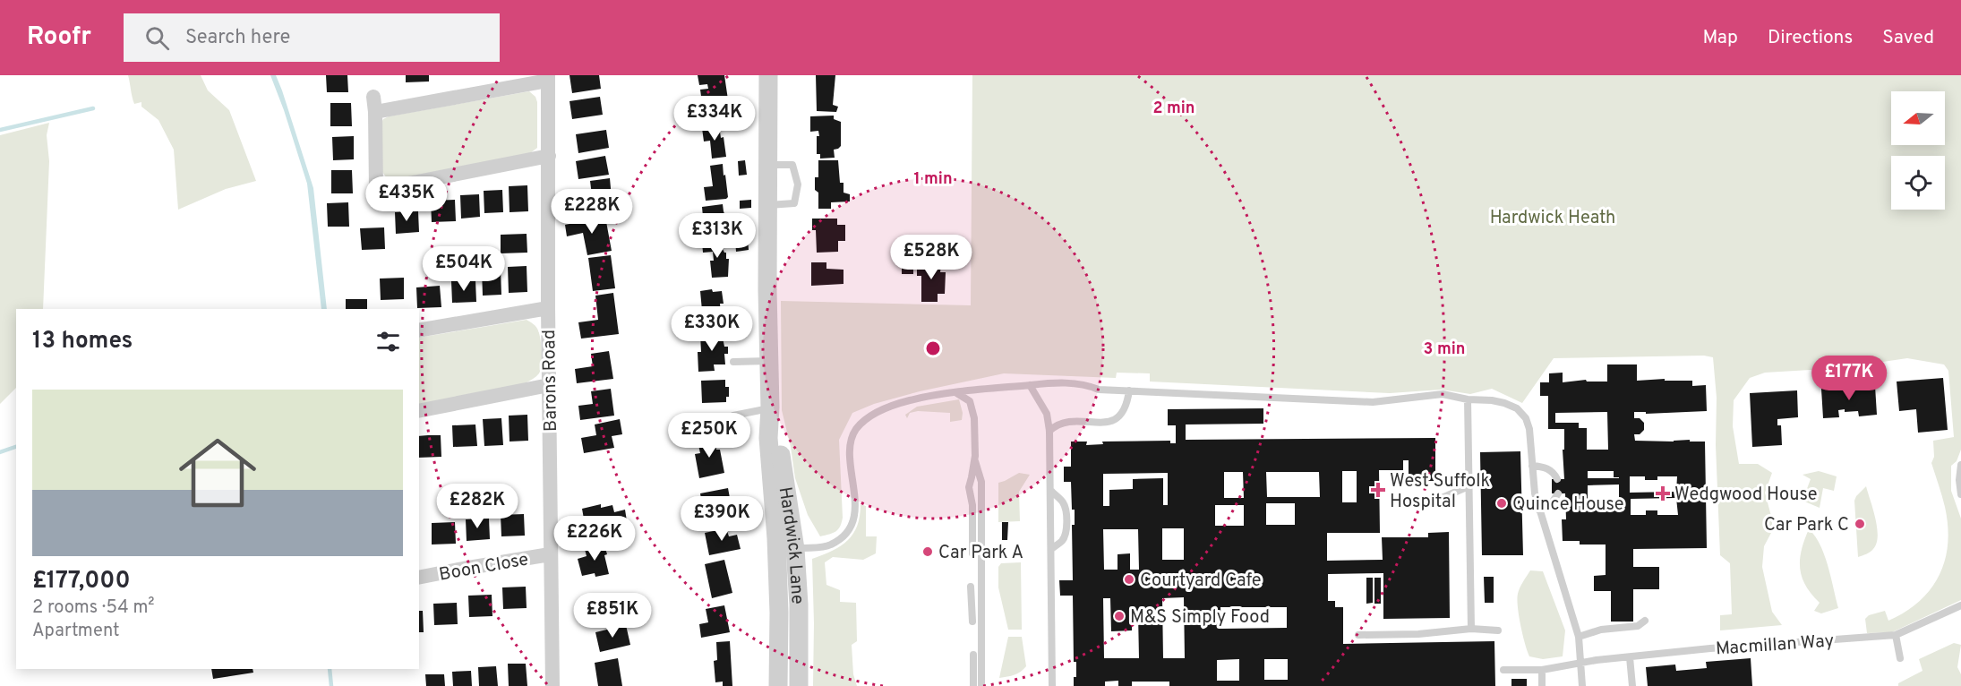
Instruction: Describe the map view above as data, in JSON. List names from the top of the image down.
{
  "streets": {
    "street": ["Barons Road", "Hardwick Lane", "Boon Close"],
    "lane": ["Macmillan Way"]
  },
  "crossings": [
    ["Barons Road", "Boon Close"]
  ],
  "parks": ["Hardwick Heath"],
  "places": {
    "health": ["West Suffolk Hospital", "Wedgwood House"],
    "other": [
      "Quince House",
      "Car Park C",
      "Car Park A",
      "Courtyard Cafe",
      "M&S Simply Food"
    ]
  },
  "north": "left",
  "page": {
    "header": "Roofr",
    "search": "Search here",
    "nav": ["Map", "Directions", "Saved"],
    "price": [
      "£334K",
      "£435K",
      "£228K",
      "£313K",
      "£528K",
      "£504K",
      "£330K",
      "£177K",
      "£250K",
      "£282K",
      "£390K",
      "£226K",
      "£851K"
    ],
    "heading": "13 homes",
    "list": [
      {
        "name": "£177,000",
        "note": "2 rooms · 54 m² · Apartment"
      }
    ]
  },
  "rings": ["2 min", "1 min", "3 min"]
}
